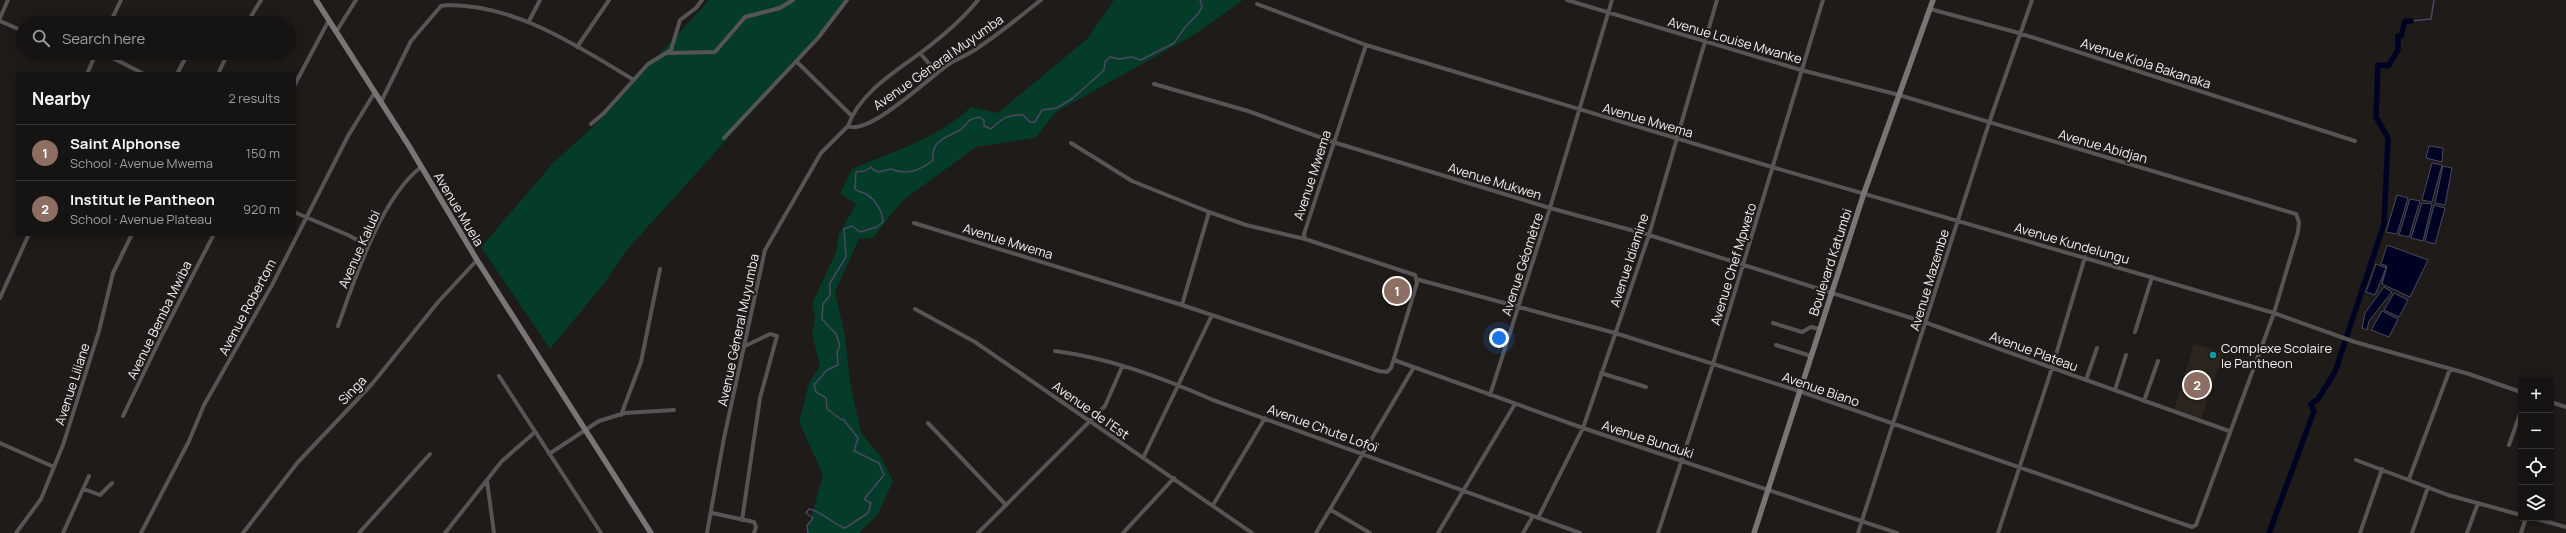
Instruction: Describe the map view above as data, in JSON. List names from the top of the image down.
{
  "streets": {
    "street": [
      "Avenue Louise Mwanke",
      "Avenue Géneral Muyumba",
      "Avenue Kiola Bakanaka",
      "Avenue Mwema",
      "Avenue Abidjan",
      "Avenue Mukwen",
      "Avenue Muela",
      "Avenue Kundelungu",
      "Avenue Kalubi",
      "Avenue Idiamine",
      "Boulevard Katumbi",
      "Avenue Géomètre",
      "Avenue Chef Mpweto",
      "Avenue Mazembe",
      "Avenue Robertom",
      "Avenue Bemba Mwiba",
      "Avenue Plateau",
      "Avenue Liliane",
      "Avenue Biano",
      "Singa",
      "Avenue de l'Est",
      "Avenue Chute Lofoï",
      "Avenue Bunduki"
    ]
  },
  "crossings": [
    ["Avenue Louise Mwanke", "Avenue Abidjan"],
    ["Avenue Louise Mwanke", "Avenue Idiamine"],
    ["Avenue Louise Mwanke", "Boulevard Katumbi"],
    ["Avenue Louise Mwanke", "Avenue Géomètre"],
    ["Avenue Louise Mwanke", "Avenue Chef Mpweto"],
    ["Avenue Kiola Bakanaka", "Boulevard Katumbi"],
    ["Avenue Kiola Bakanaka", "Avenue Mazembe"],
    ["Avenue Mwema", "Avenue Mukwen"],
    ["Avenue Mwema", "Avenue Kundelungu"],
    ["Avenue Mwema", "Avenue Idiamine"],
    ["Avenue Mwema", "Boulevard Katumbi"],
    ["Avenue Mwema", "Avenue Géomètre"],
    ["Avenue Mwema", "Avenue Chef Mpweto"],
    ["Avenue Mwema", "Avenue Biano"],
    ["Avenue Mwema", "Avenue Bunduki"],
    ["Avenue Abidjan", "Avenue Kundelungu"],
    ["Avenue Abidjan", "Boulevard Katumbi"],
    ["Avenue Abidjan", "Avenue Mazembe"],
    ["Avenue Mukwen", "Avenue Idiamine"],
    ["Avenue Mukwen", "Boulevard Katumbi"],
    ["Avenue Mukwen", "Avenue Géomètre"],
    ["Avenue Mukwen", "Avenue Chef Mpweto"],
    ["Avenue Mukwen", "Avenue Plateau"],
    ["Avenue Muela", "Avenue Kalubi"],
    ["Avenue Muela", "Avenue Robertom"],
    ["Avenue Muela", "Singa"],
    ["Avenue Kundelungu", "Boulevard Katumbi"],
    ["Avenue Kundelungu", "Avenue Mazembe"],
    ["Avenue Idiamine", "Avenue Biano"],
    ["Avenue Idiamine", "Avenue Chute Lofoï"],
    ["Avenue Idiamine", "Avenue Bunduki"],
    ["Boulevard Katumbi", "Avenue Plateau"],
    ["Boulevard Katumbi", "Avenue Biano"],
    ["Boulevard Katumbi", "Avenue Bunduki"],
    ["Avenue Géomètre", "Avenue Biano"],
    ["Avenue Géomètre", "Avenue Bunduki"],
    ["Avenue Chef Mpweto", "Avenue Biano"],
    ["Avenue Chef Mpweto", "Avenue Bunduki"],
    ["Avenue Mazembe", "Avenue Plateau"],
    ["Avenue Mazembe", "Avenue Biano"],
    ["Avenue Mazembe", "Avenue Bunduki"],
    ["Avenue Plateau", "Avenue Biano"]
  ],
  "places": ["Complexe Scolaire le Pantheon"],
  "page": {
    "search": "Search here",
    "heading": ["Nearby", "2 results"],
    "list": [
      {
        "mark": "1",
        "name": "Saint Alphonse",
        "note": "School · Avenue Mwema",
        "value": "150 m"
      },
      {
        "mark": "2",
        "name": "Institut le Pantheon",
        "note": "School · Avenue Plateau",
        "value": "920 m"
      }
    ],
    "pins": ["1", "2"],
    "map_buttons": ["+", "−"]
  }
}
